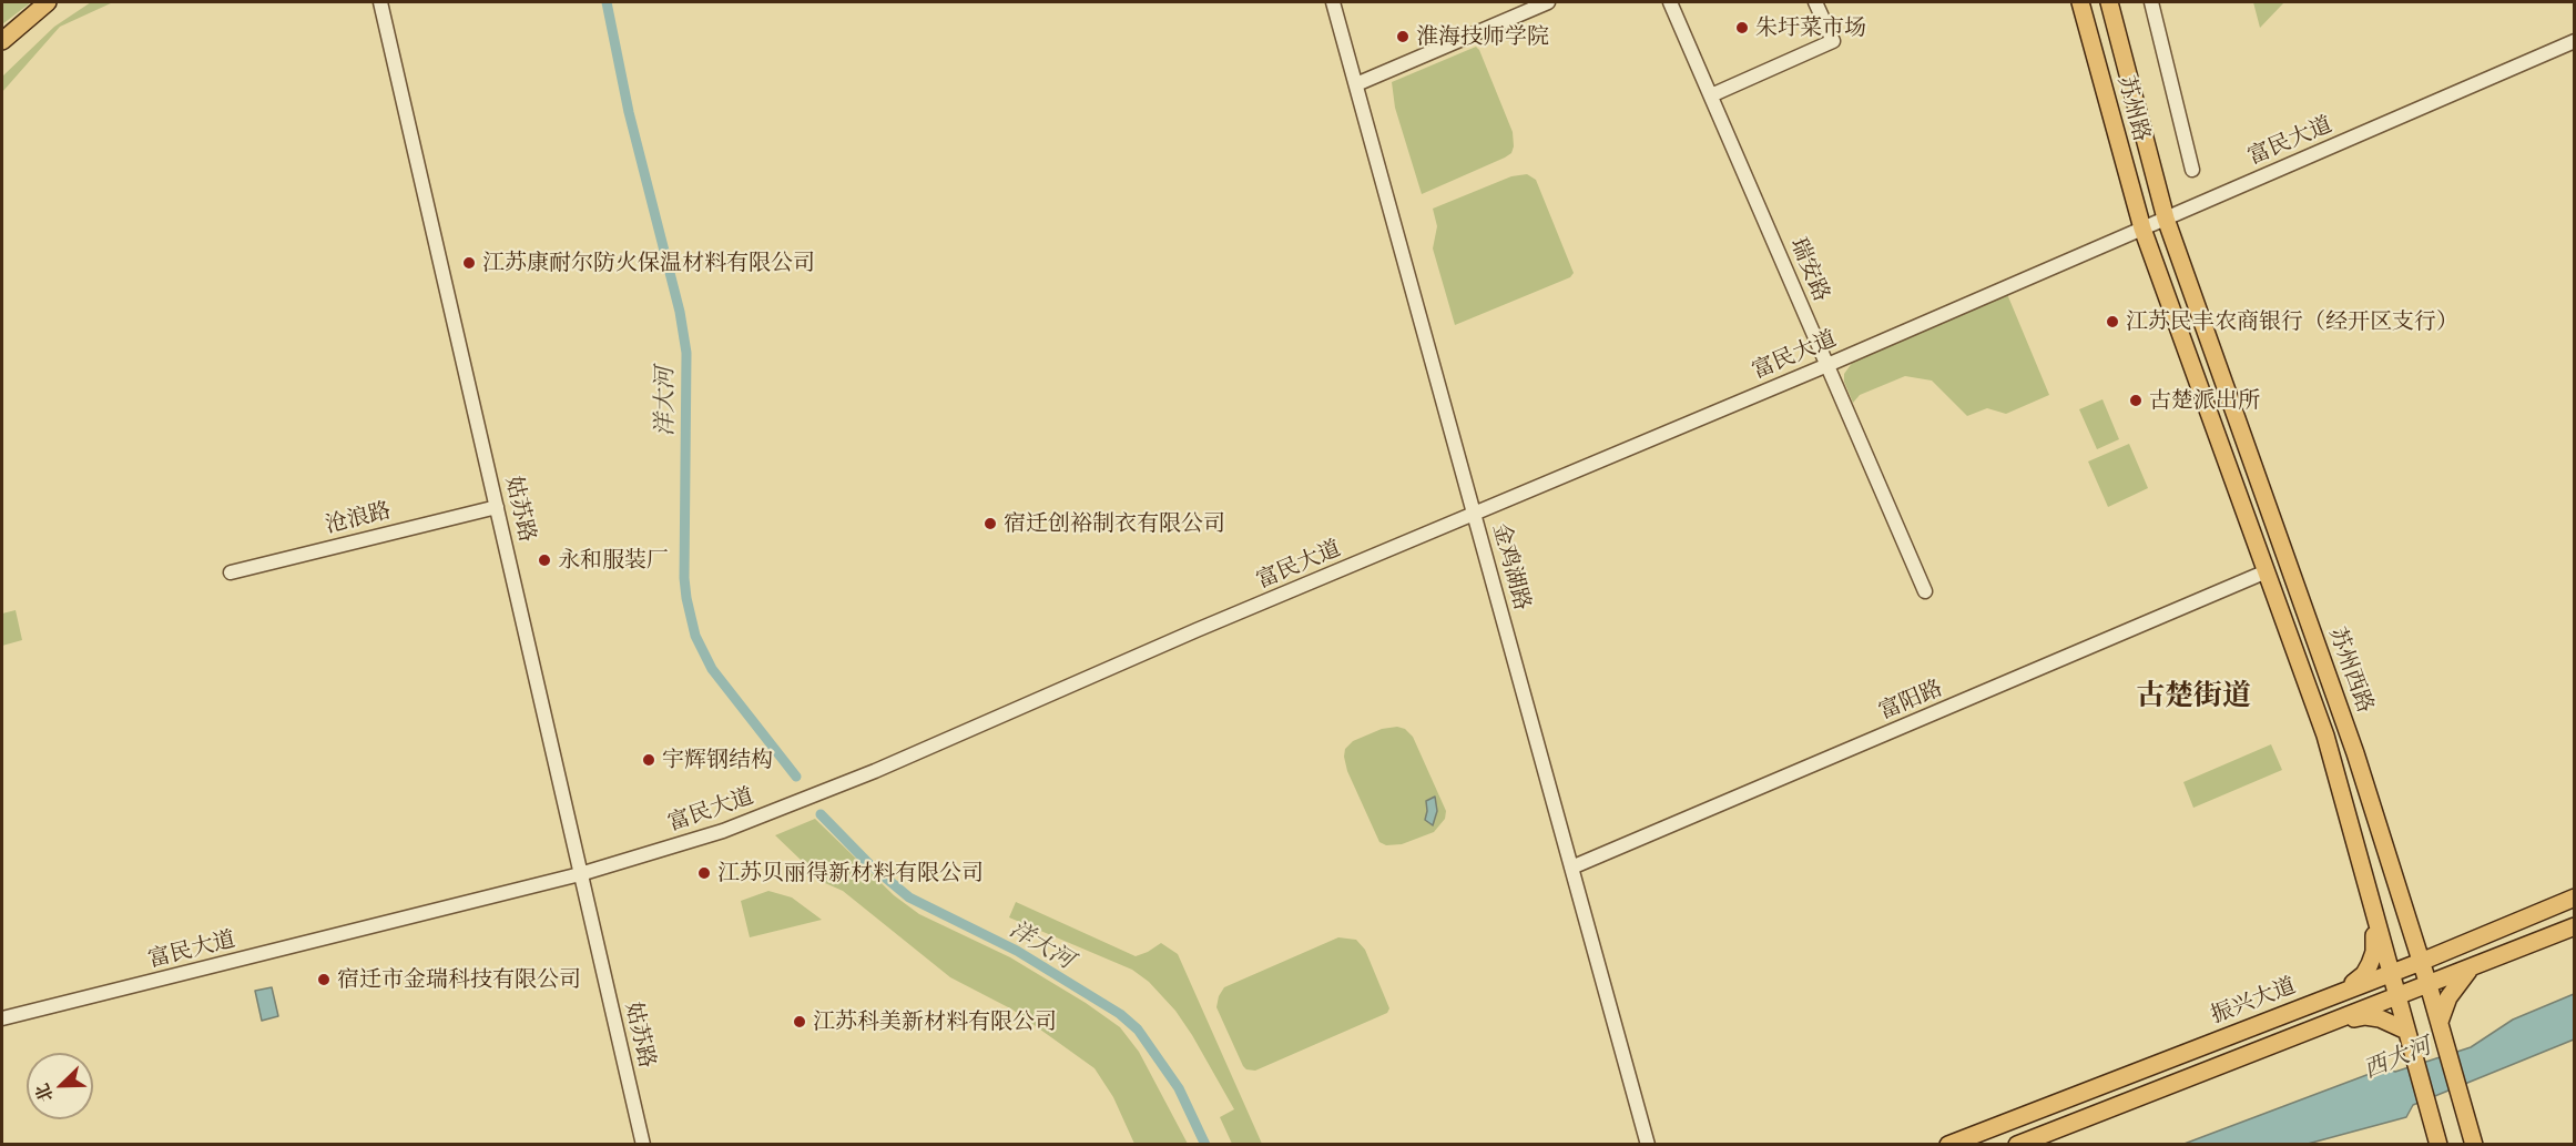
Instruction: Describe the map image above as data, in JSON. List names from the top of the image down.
{
  "streets": {
    "main road": ["苏州路", "苏州西路", "振兴大道"],
    "street": [
      "富民大道",
      "瑞安路",
      "姑苏路",
      "沧浪路",
      "金鸡湖路",
      "富阳路"
    ]
  },
  "crossings": [
    ["苏州路", "富民大道"],
    ["苏州路", "苏州西路"],
    ["富民大道", "瑞安路"],
    ["富民大道", "姑苏路"],
    ["富民大道", "金鸡湖路"],
    ["富民大道", "苏州西路"],
    ["姑苏路", "沧浪路"],
    ["金鸡湖路", "富阳路"],
    ["苏州西路", "振兴大道"]
  ],
  "districts": ["古楚街道"],
  "water": ["洋大河", "西大河"],
  "places": [
    "朱圩菜市场",
    "淮海技师学院",
    "江苏康耐尔防火保温材料有限公司",
    "江苏民丰农商银行（经开区支行）",
    "古楚派出所",
    "宿迁创裕制衣有限公司",
    "永和服装厂",
    "宇辉钢结构",
    "江苏贝丽得新材料有限公司",
    "宿迁市金瑞科技有限公司",
    "江苏科美新材料有限公司"
  ],
  "north": "bottom left"
}
